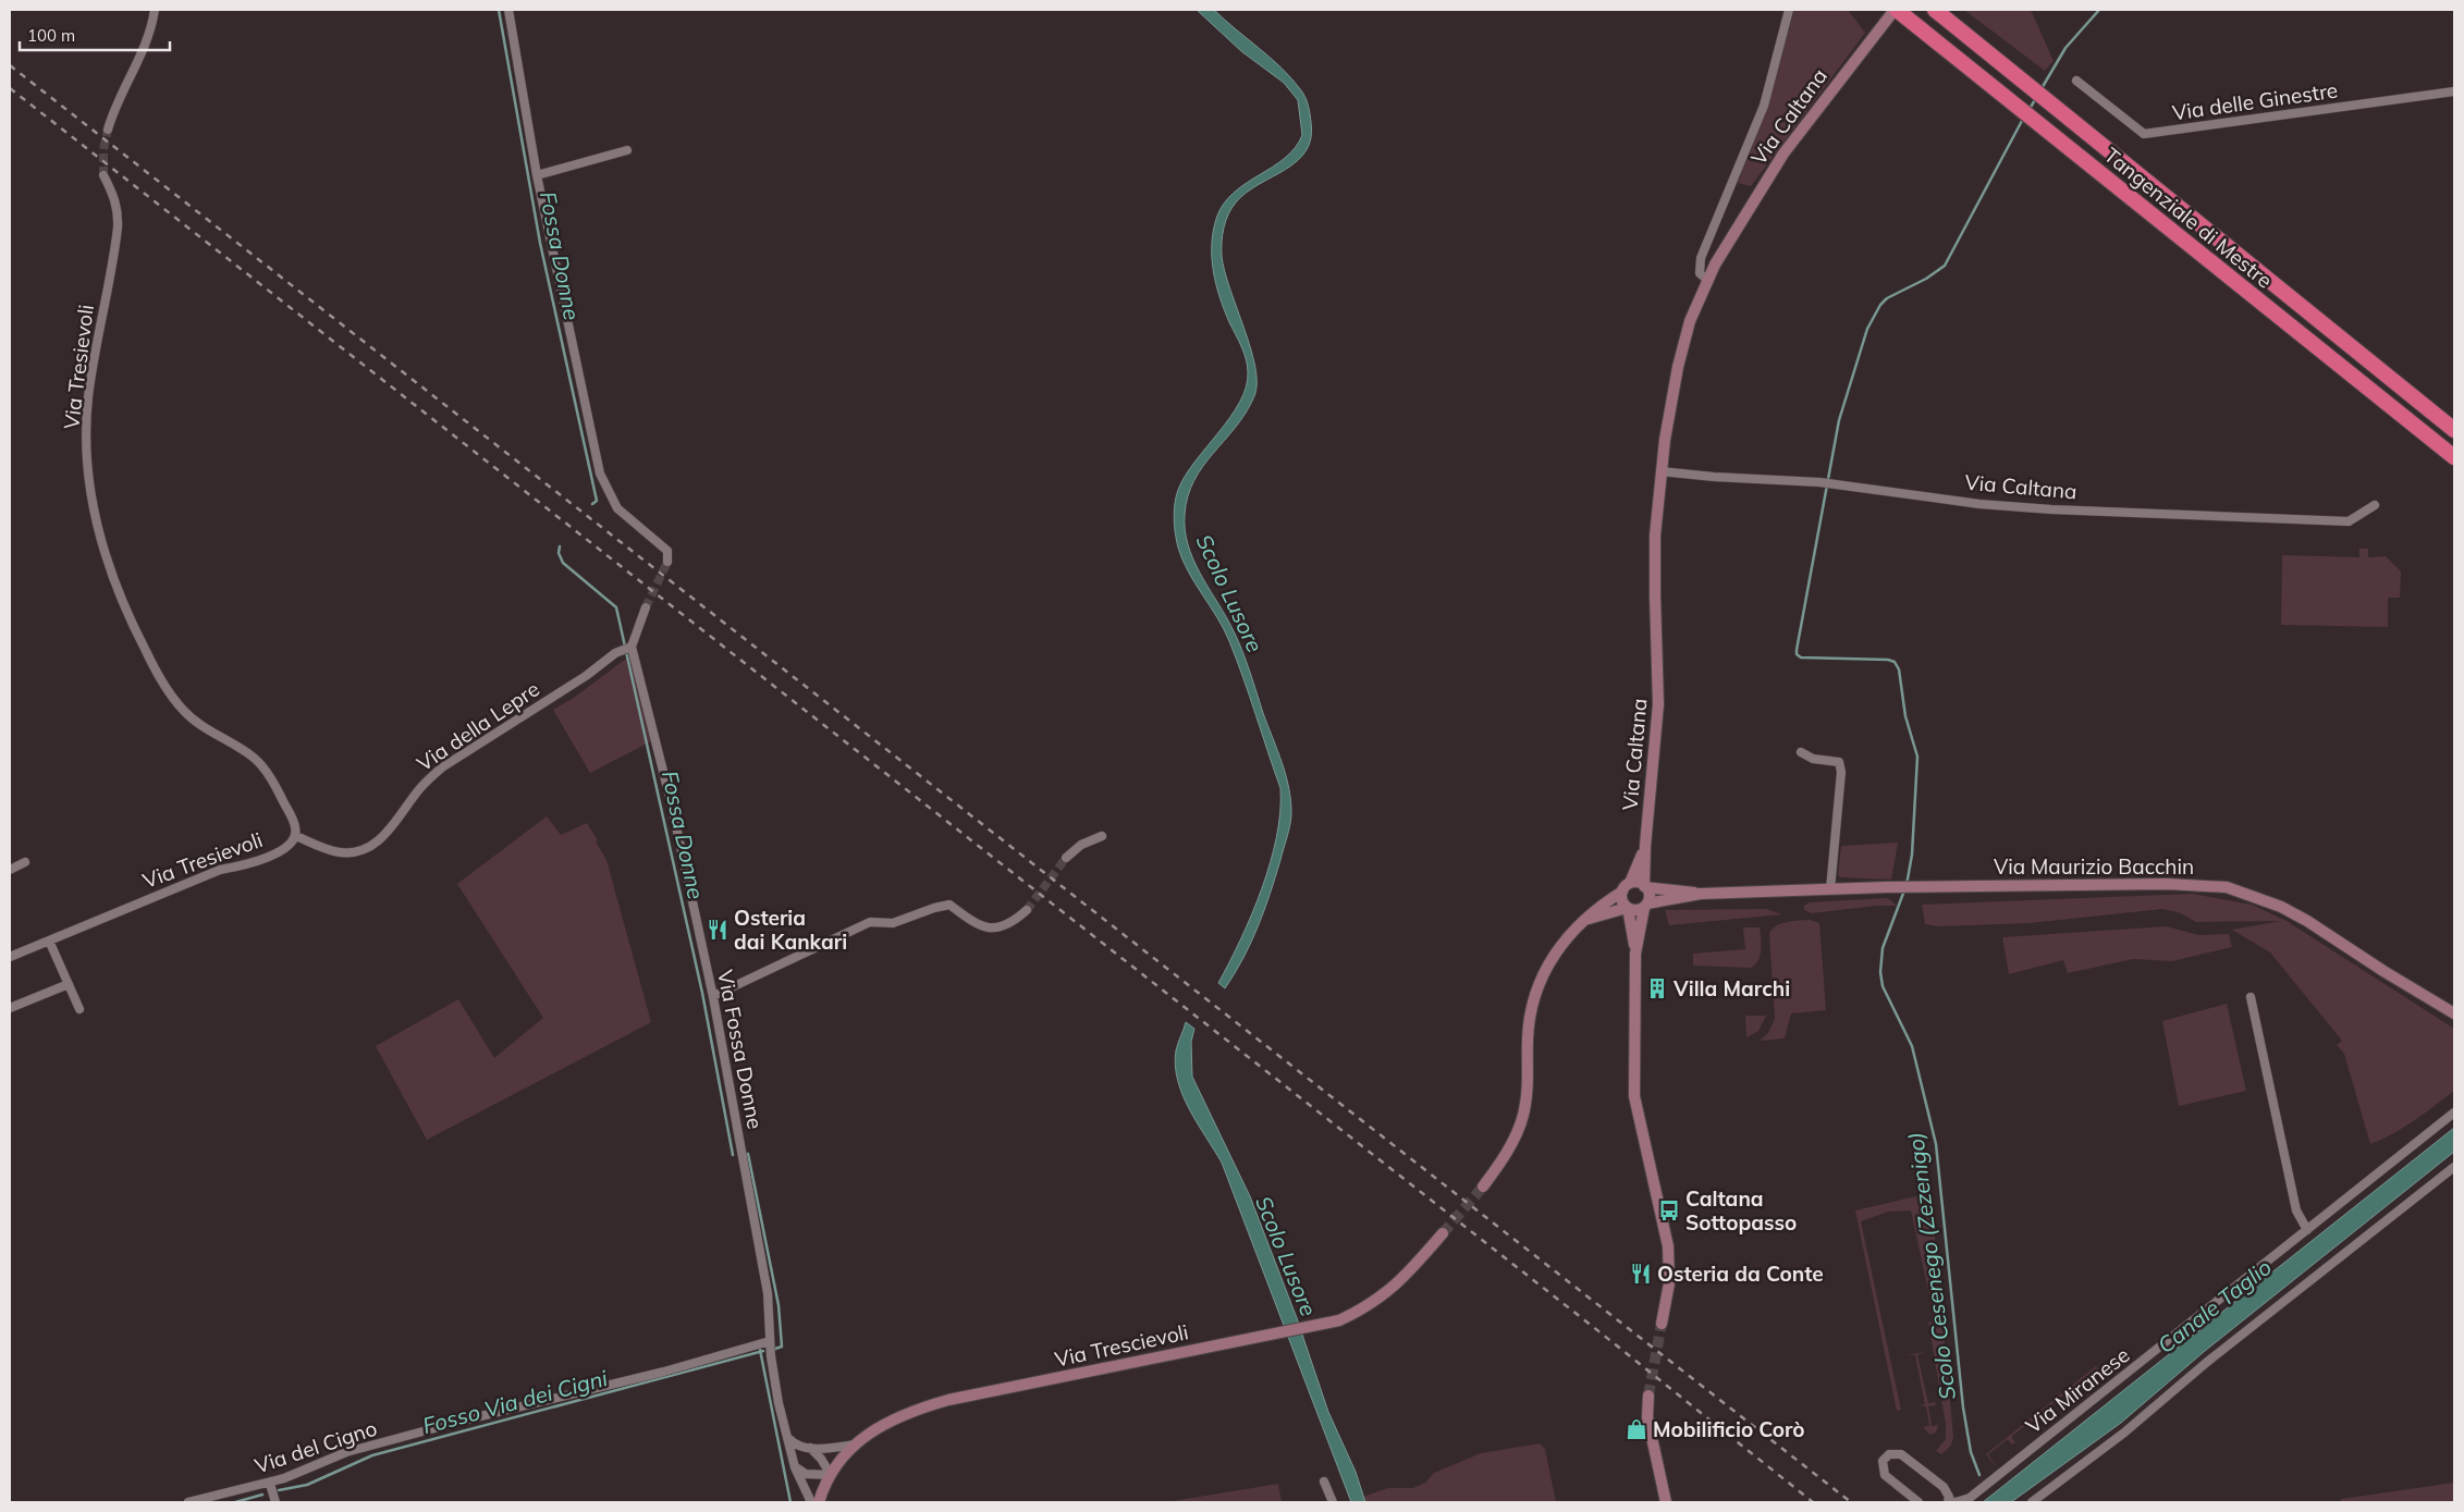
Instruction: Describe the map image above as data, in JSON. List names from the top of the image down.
{
  "streets": {
    "highway": ["Tangenziale di Mestre"],
    "main road": ["Via Caltana", "Via Maurizio Bacchin", "Via Trescievoli"],
    "street": [
      "Via delle Ginestre",
      "Via Tresievoli",
      "Via della Lepre",
      "Via Fossa Donne",
      "Via Miranese",
      "Via del Cigno"
    ]
  },
  "crossings": [
    ["Via Caltana", "Tangenziale di Mestre"],
    ["Via Caltana", "Via Maurizio Bacchin"],
    ["Via Tresievoli", "Via della Lepre"],
    ["Via della Lepre", "Via Fossa Donne"],
    ["Via Fossa Donne", "Via del Cigno"]
  ],
  "water": [
    "Fossa Donne",
    "Scolo Lusore",
    "Scolo Cesenego (Zezenigo)",
    "Canale Taglio",
    "Fosso Via dei Cigni"
  ],
  "places": {
    "restaurant": ["Osteria dai Kankari", "Osteria da Conte"],
    "building": ["Villa Marchi"],
    "bus stop": ["Caltana Sottopasso"],
    "shop": ["Mobilificio Corò"]
  },
  "scale_bar": "100 m"
}
